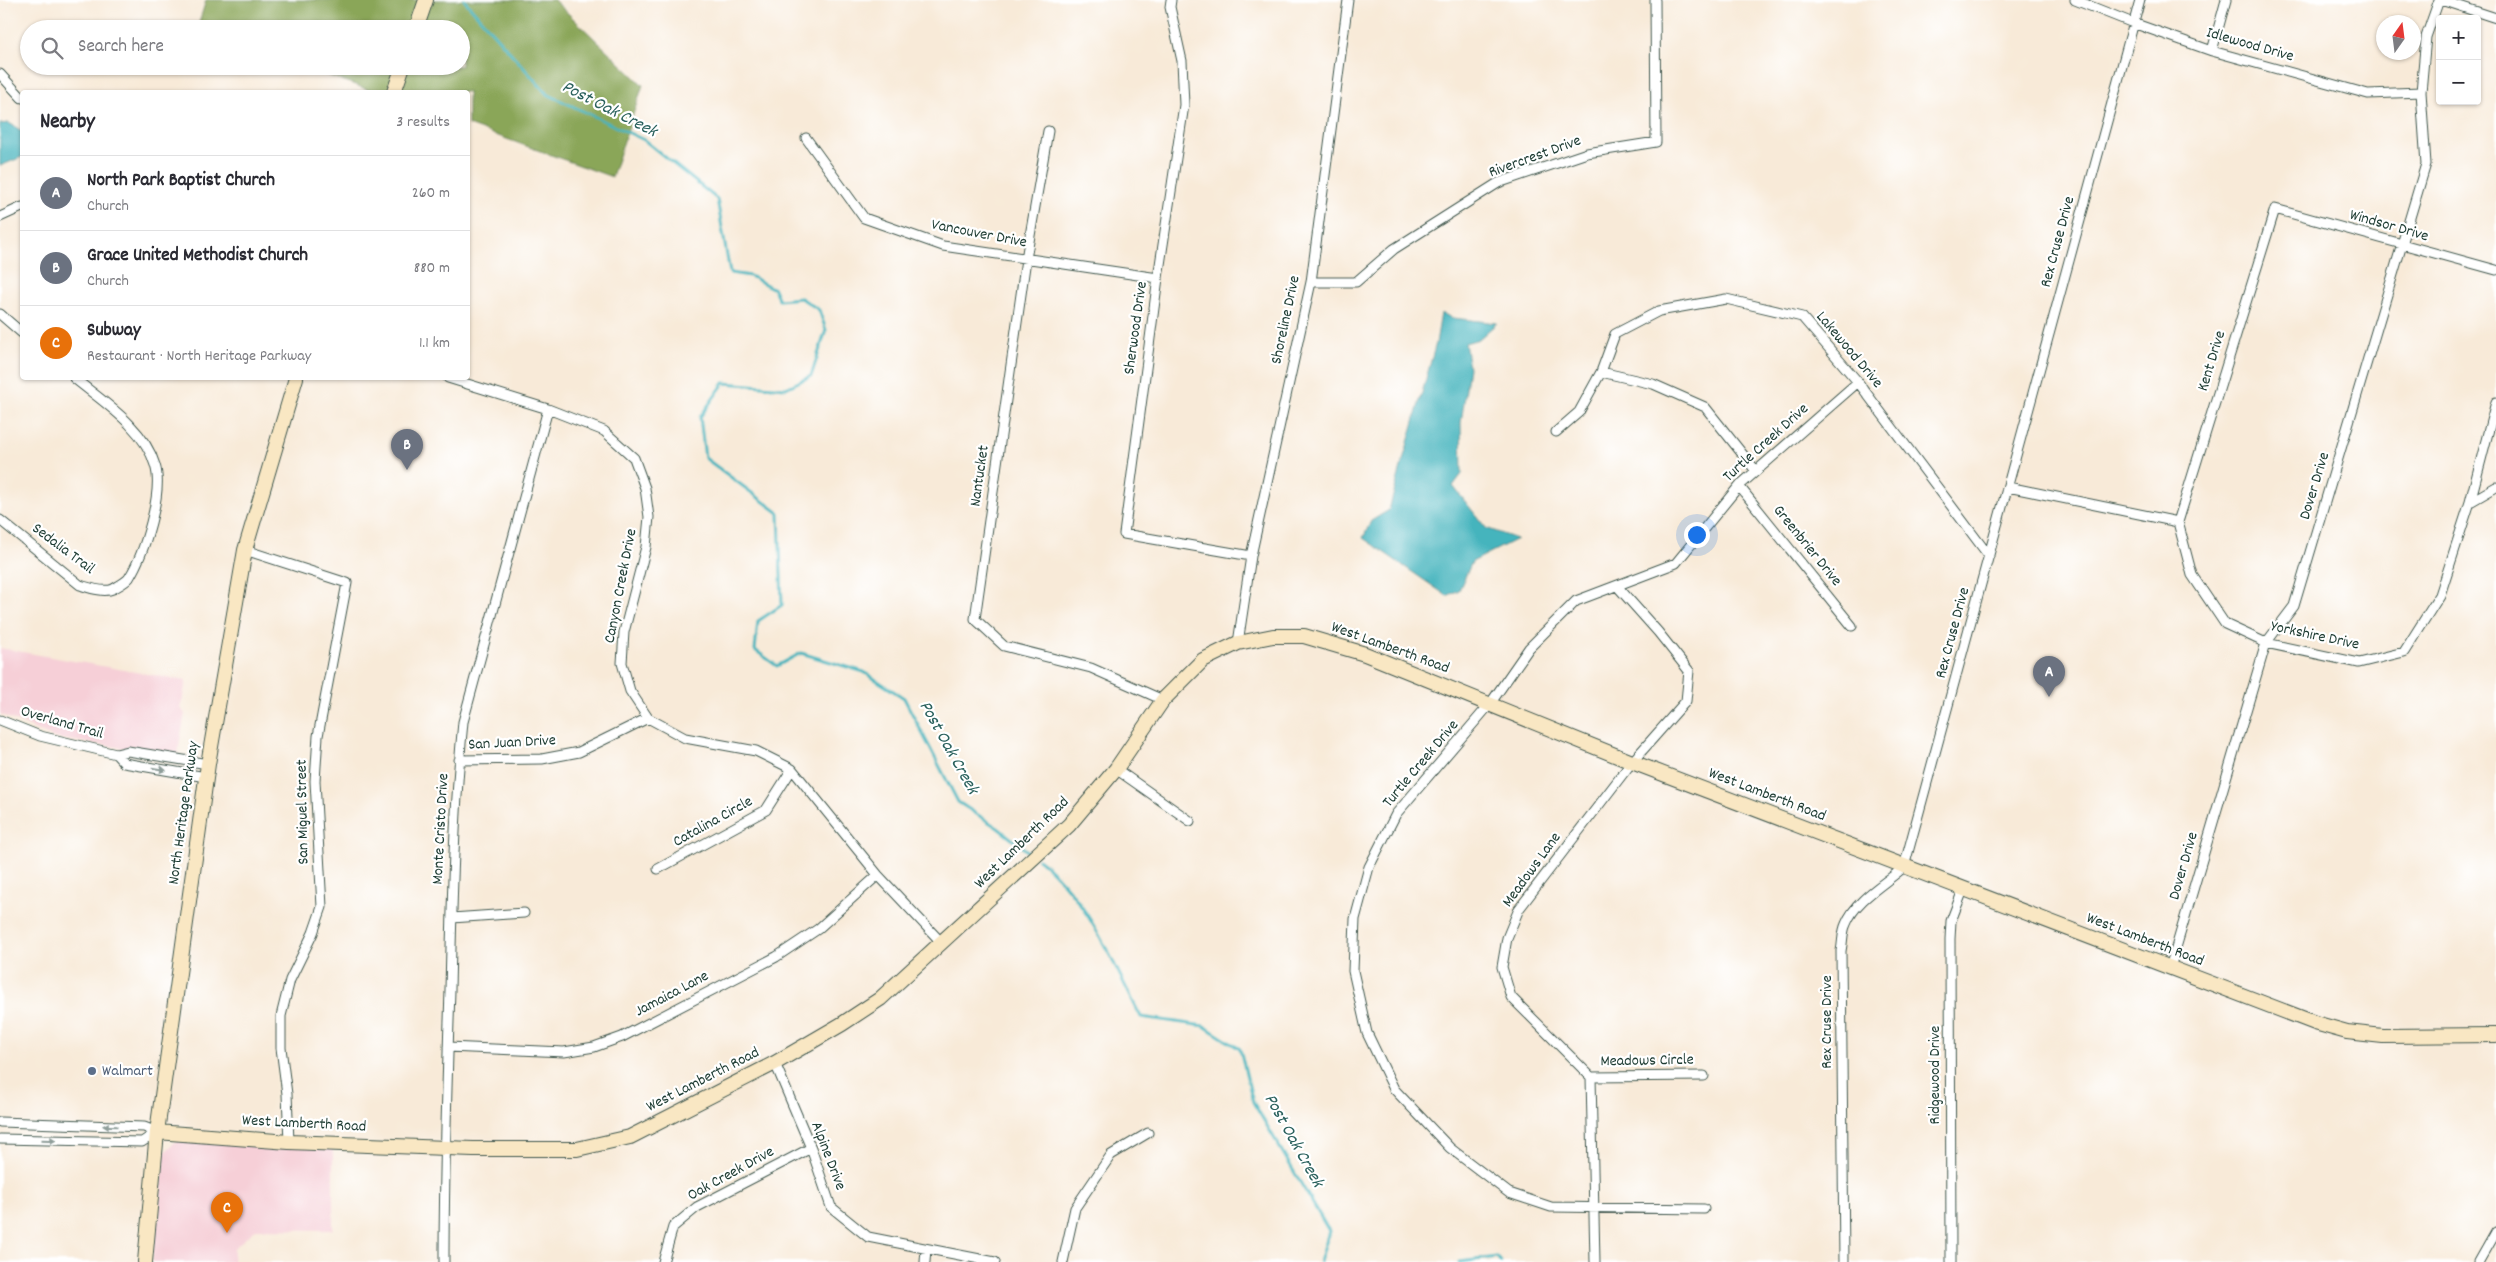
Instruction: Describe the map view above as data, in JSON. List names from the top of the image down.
{
  "streets": {
    "street": [
      "Idlewood Drive",
      "Rivercrest Drive",
      "Windsor Drive",
      "Vancouver Drive",
      "Rex Cruse Drive",
      "Shoreline Drive",
      "Sherwood Drive",
      "Lakewood Drive",
      "Kent Drive",
      "Turtle Creek Drive",
      "Nantucket",
      "Dover Drive",
      "Greenbrier Drive",
      "Sedalia Trail",
      "Canyon Creek Drive",
      "Yorkshire Drive",
      "West Lamberth Road",
      "Overland Trail",
      "San Juan Drive",
      "San Miguel Street",
      "North Heritage Parkway",
      "Catalina Circle",
      "Monte Cristo Drive",
      "Meadows Lane",
      "Jamaica Lane",
      "Meadows Circle",
      "Ridgewood Drive",
      "Alpine Drive",
      "Oak Creek Drive"
    ]
  },
  "crossings": [
    ["Idlewood Drive", "Rex Cruse Drive"],
    ["Idlewood Drive", "Dover Drive"],
    ["Rivercrest Drive", "Shoreline Drive"],
    ["Windsor Drive", "Kent Drive"],
    ["Windsor Drive", "Dover Drive"],
    ["Vancouver Drive", "Sherwood Drive"],
    ["Vancouver Drive", "Nantucket"],
    ["Rex Cruse Drive", "Lakewood Drive"],
    ["Rex Cruse Drive", "West Lamberth Road"],
    ["Shoreline Drive", "Sherwood Drive"],
    ["Shoreline Drive", "West Lamberth Road"],
    ["Lakewood Drive", "Turtle Creek Drive"],
    ["Kent Drive", "Yorkshire Drive"],
    ["Turtle Creek Drive", "Greenbrier Drive"],
    ["Turtle Creek Drive", "West Lamberth Road"],
    ["Turtle Creek Drive", "Meadows Lane"],
    ["Nantucket", "West Lamberth Road"],
    ["Dover Drive", "Yorkshire Drive"],
    ["Dover Drive", "West Lamberth Road"],
    ["Canyon Creek Drive", "West Lamberth Road"],
    ["Canyon Creek Drive", "San Juan Drive"],
    ["Canyon Creek Drive", "Catalina Circle"],
    ["Canyon Creek Drive", "Monte Cristo Drive"],
    ["Canyon Creek Drive", "Jamaica Lane"],
    ["West Lamberth Road", "San Miguel Street"],
    ["West Lamberth Road", "North Heritage Parkway"],
    ["West Lamberth Road", "Monte Cristo Drive"],
    ["West Lamberth Road", "Meadows Lane"],
    ["West Lamberth Road", "Ridgewood Drive"],
    ["West Lamberth Road", "Alpine Drive"],
    ["Overland Trail", "North Heritage Parkway"],
    ["San Juan Drive", "Monte Cristo Drive"],
    ["San Miguel Street", "North Heritage Parkway"],
    ["Monte Cristo Drive", "Jamaica Lane"],
    ["Meadows Lane", "Meadows Circle"],
    ["Alpine Drive", "Oak Creek Drive"]
  ],
  "water": ["Post Oak Creek"],
  "places": ["Walmart"],
  "north": "top",
  "page": {
    "map_buttons": ["+", "−"],
    "search": "Search here",
    "heading": ["Nearby", "3 results"],
    "list": [
      {
        "mark": "A",
        "name": "North Park Baptist Church",
        "note": "Church",
        "value": "260 m"
      },
      {
        "mark": "B",
        "name": "Grace United Methodist Church",
        "note": "Church",
        "value": "880 m"
      },
      {
        "mark": "C",
        "name": "Subway",
        "note": "Restaurant · North Heritage Parkway",
        "value": "1.1 km"
      }
    ],
    "pins": ["B", "A", "C"]
  }
}
